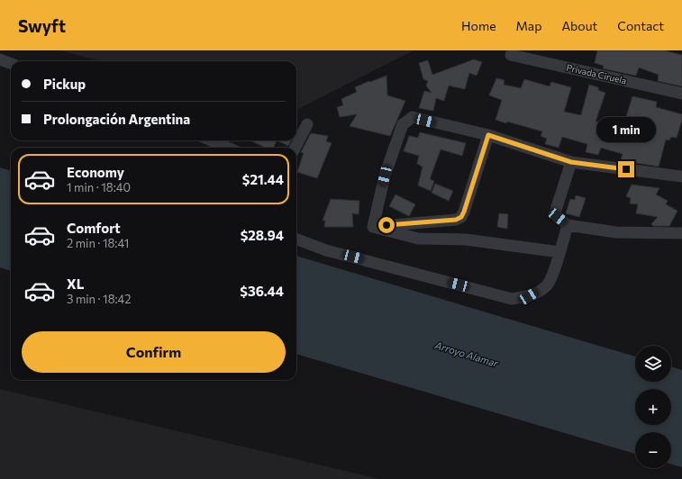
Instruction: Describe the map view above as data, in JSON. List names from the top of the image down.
{
  "streets": {
    "street": ["Privada Ciruela"]
  },
  "water": ["Arroyo Alamar"],
  "page": {
    "header": "Swyft",
    "nav": [
      "Home",
      "Map",
      "About",
      "Contact"
    ],
    "banner": ["Pickup", "Prolongación Argentina"],
    "bubble": "1 min",
    "list": [
      {
        "name": "Economy",
        "note": "1 min · 18:40",
        "value": "$21.44"
      },
      {
        "name": "Comfort",
        "note": "2 min · 18:41",
        "value": "$28.94"
      },
      {
        "name": "XL",
        "note": "3 min · 18:42",
        "value": "$36.44"
      }
    ],
    "buttons": "Confirm",
    "map_buttons": ["+", "−"]
  }
}
